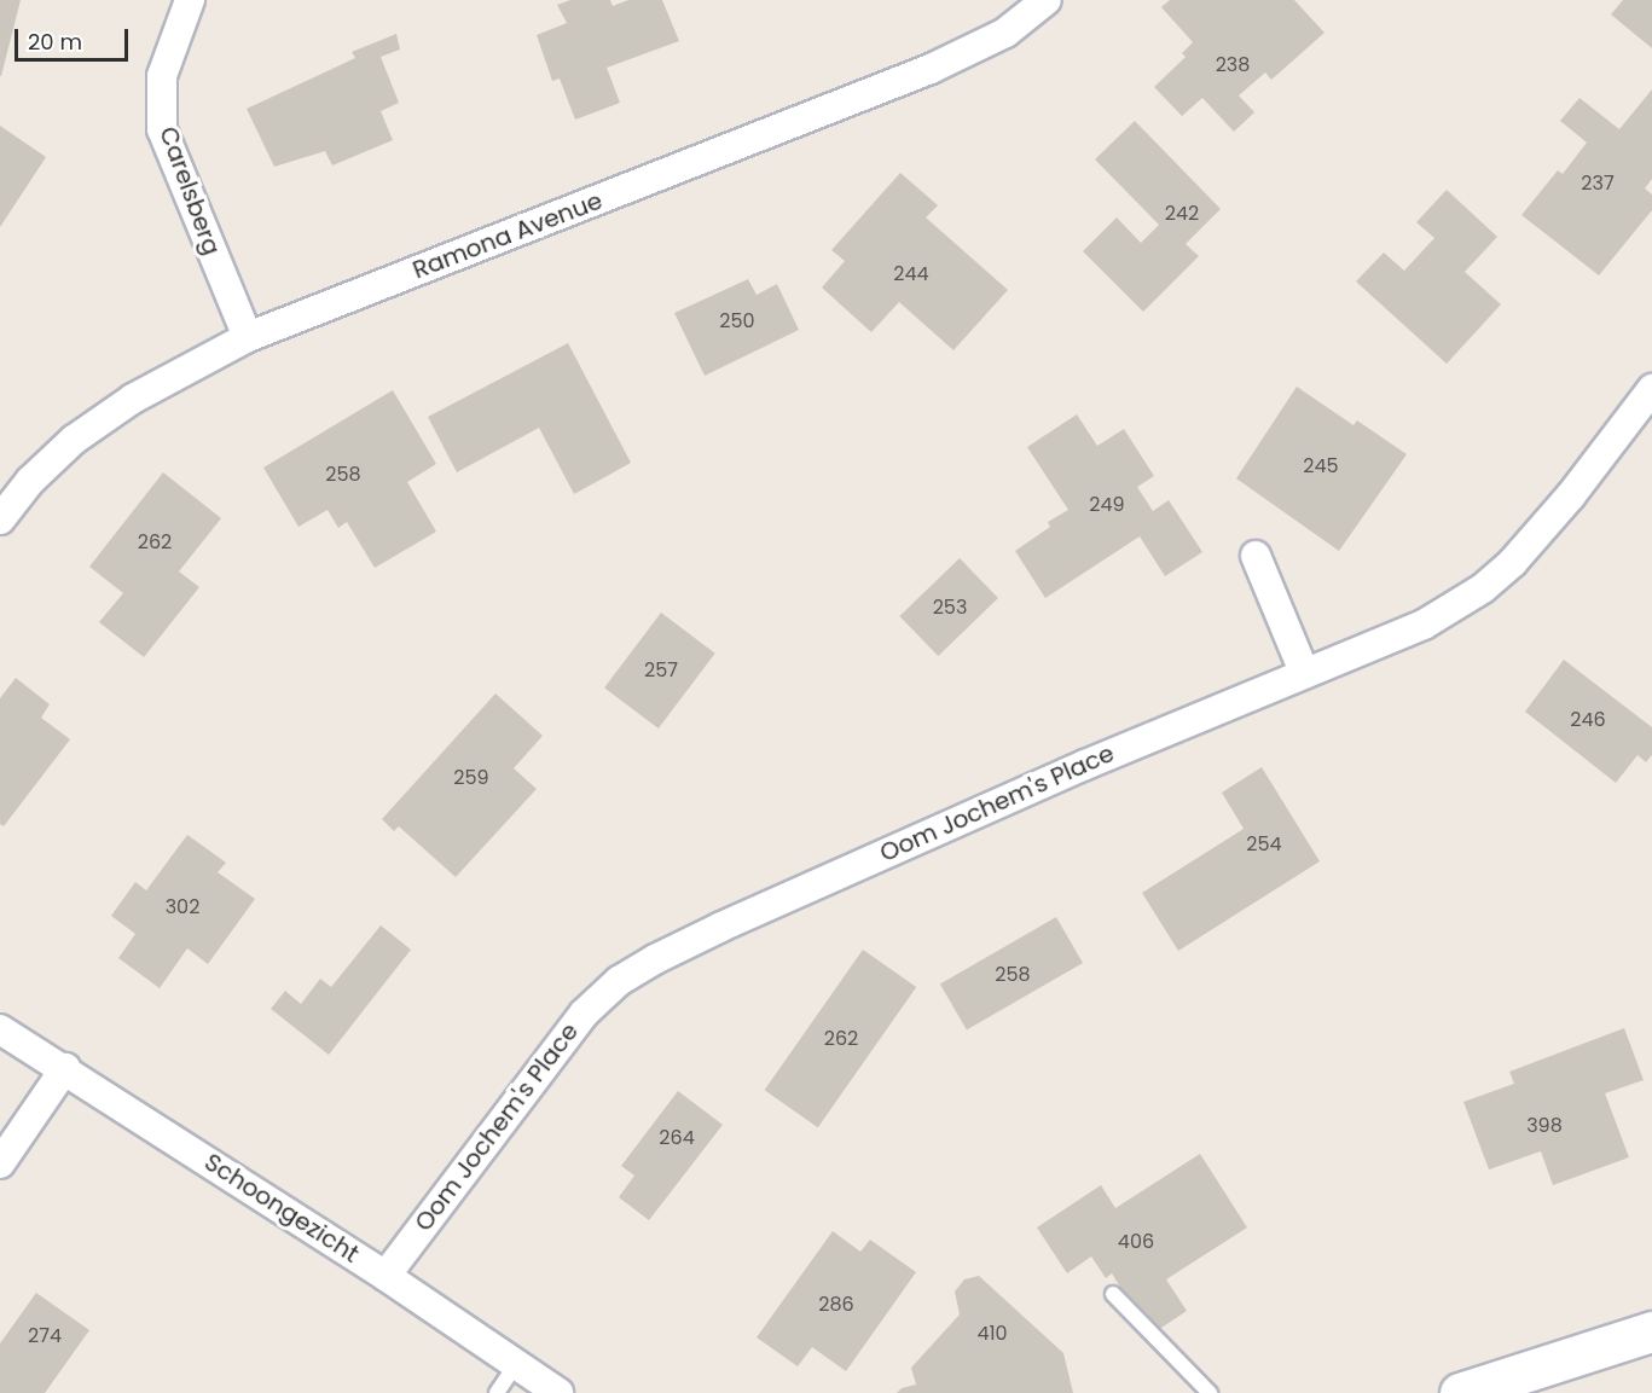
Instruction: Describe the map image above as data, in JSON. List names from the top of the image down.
{
  "streets": {
    "street": [
      "Carelsberg",
      "Ramona Avenue",
      "Oom Jochem's Place",
      "Schoongezicht"
    ]
  },
  "crossings": [
    ["Carelsberg", "Ramona Avenue"],
    ["Oom Jochem's Place", "Schoongezicht"]
  ],
  "house_numbers": [
    "238",
    "237",
    "242",
    "244",
    "250",
    "245",
    "258",
    "249",
    "262",
    "253",
    "257",
    "246",
    "259",
    "254",
    "302",
    "258",
    "262",
    "398",
    "264",
    "406",
    "286",
    "410",
    "274"
  ],
  "scale_bar": "20 m"
}
